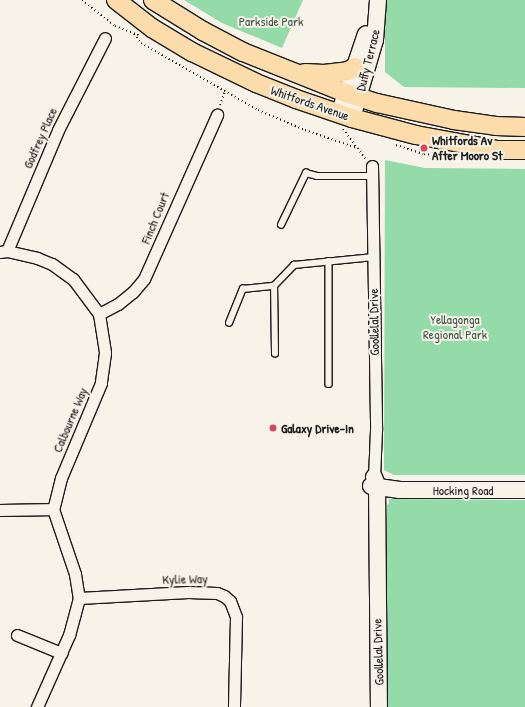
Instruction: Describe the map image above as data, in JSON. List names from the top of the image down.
{
  "streets": {
    "main road": ["Whitfords Avenue"],
    "street": [
      "Duffy Terrace",
      "Godfrey Place",
      "Finch Court",
      "Goollelal Drive",
      "Calbourne Way",
      "Hocking Road",
      "Kylie Way"
    ]
  },
  "crossings": [
    ["Duffy Terrace", "Whitfords Avenue"],
    ["Godfrey Place", "Calbourne Way"],
    ["Finch Court", "Calbourne Way"],
    ["Goollelal Drive", "Hocking Road"]
  ],
  "parks": ["Parkside Park", "Yellagonga Regional Park"],
  "places": ["Whitfords Av After Mooro St", "Galaxy Drive-In"]
}
